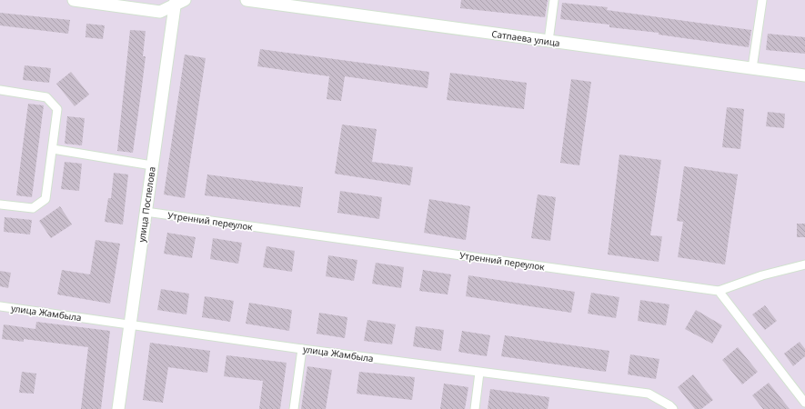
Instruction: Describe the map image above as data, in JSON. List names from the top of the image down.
{
  "streets": {
    "street": [
      "Сатпаева улица",
      "улица Поспелова",
      "Утренний переулок",
      "улица Жамбыла"
    ]
  },
  "crossings": [
    ["улица Поспелова", "Утренний переулок"],
    ["улица Поспелова", "улица Жамбыла"]
  ]
}
